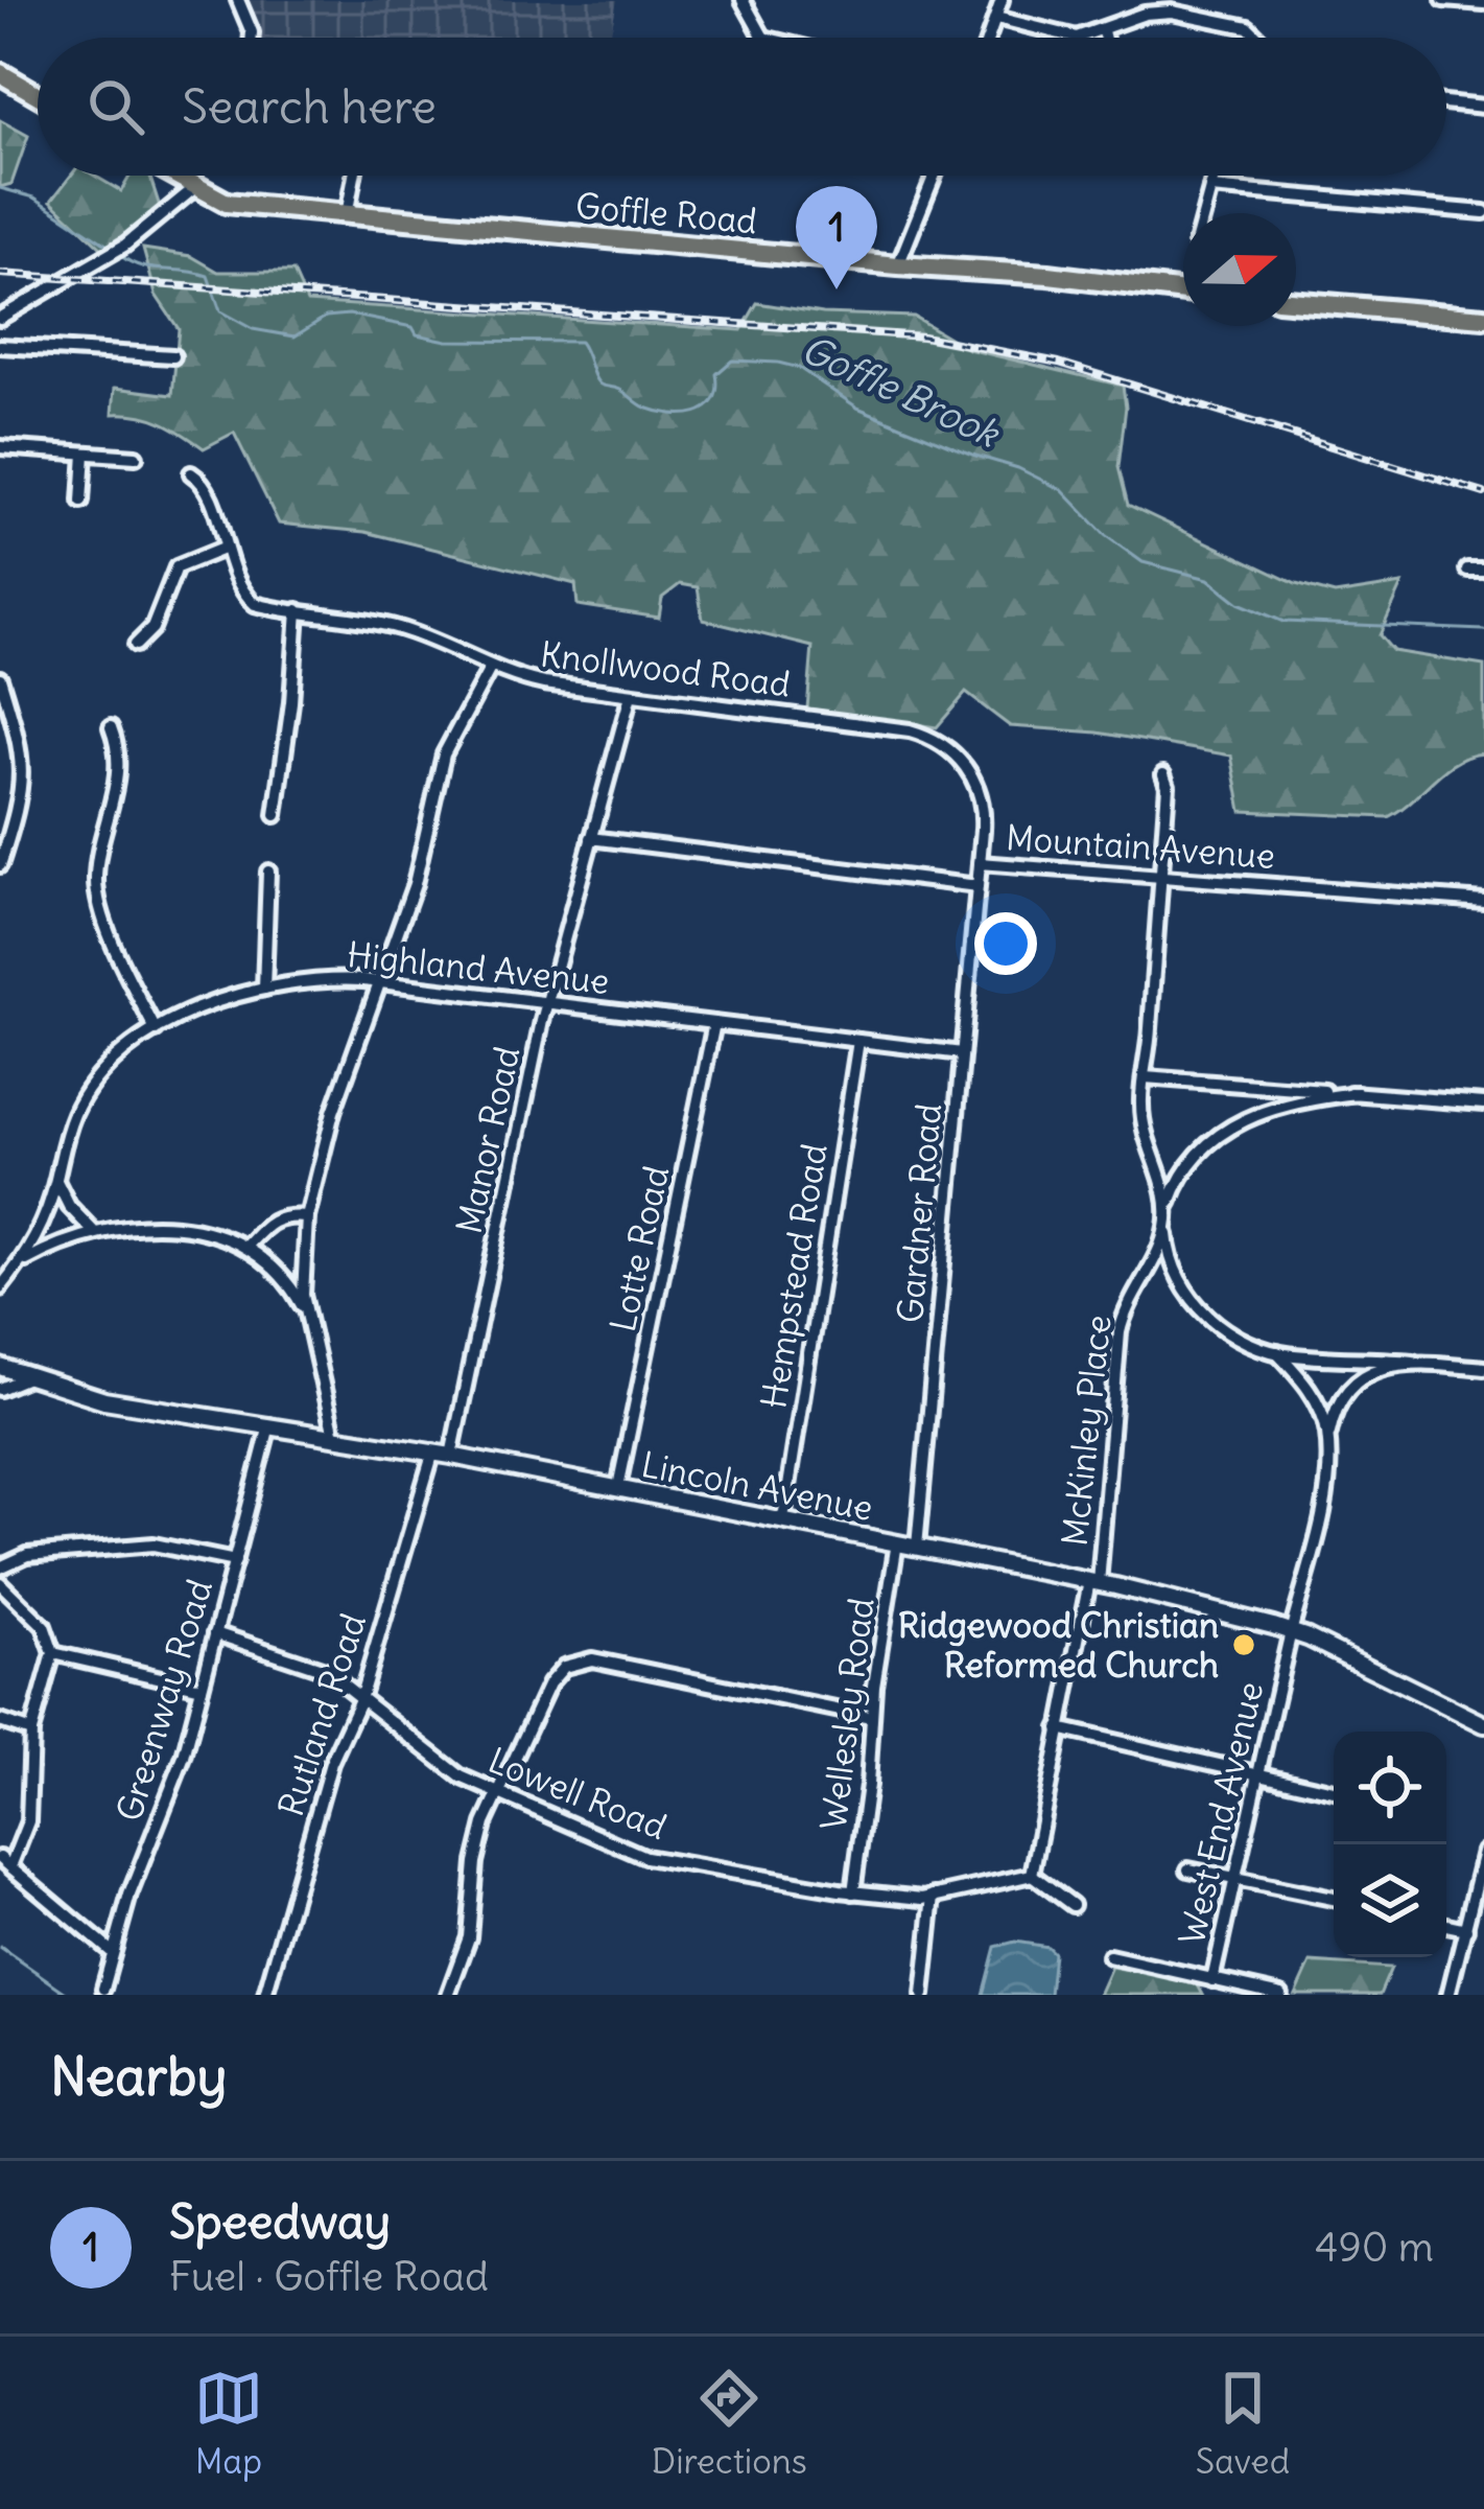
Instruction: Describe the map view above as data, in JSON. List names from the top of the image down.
{
  "streets": {
    "main road": ["Goffle Road", "Lincoln Avenue"],
    "street": [
      "Knollwood Road",
      "Mountain Avenue",
      "Highland Avenue",
      "Manor Road",
      "Gardner Road",
      "Lotte Road",
      "Hempstead Road",
      "McKinley Place",
      "Greenway Road",
      "Wellesley Road",
      "Rutland Road",
      "Lowell Road",
      "West End Avenue"
    ]
  },
  "crossings": [
    ["Knollwood Road", "Mountain Avenue"],
    ["Knollwood Road", "Manor Road"],
    ["Mountain Avenue", "Manor Road"],
    ["Mountain Avenue", "Gardner Road"],
    ["Highland Avenue", "Manor Road"],
    ["Highland Avenue", "Gardner Road"],
    ["Highland Avenue", "Lotte Road"],
    ["Highland Avenue", "Hempstead Road"],
    ["Manor Road", "Lincoln Avenue"],
    ["Gardner Road", "Lincoln Avenue"],
    ["Lotte Road", "Lincoln Avenue"],
    ["Hempstead Road", "Lincoln Avenue"],
    ["McKinley Place", "Lincoln Avenue"],
    ["McKinley Place", "Lowell Road"],
    ["Lincoln Avenue", "Greenway Road"],
    ["Lincoln Avenue", "Wellesley Road"],
    ["Lincoln Avenue", "Rutland Road"],
    ["Lincoln Avenue", "West End Avenue"],
    ["Greenway Road", "Lowell Road"],
    ["Wellesley Road", "Lowell Road"],
    ["Rutland Road", "Lowell Road"]
  ],
  "water": ["Goffle Brook"],
  "places": ["Ridgewood Christian Reformed Church"],
  "north": "right",
  "page": {
    "search": "Search here",
    "pins": "1",
    "heading": "Nearby",
    "list": [
      {
        "mark": "1",
        "name": "Speedway",
        "note": "Fuel · Goffle Road",
        "value": "490 m"
      }
    ],
    "nav": ["Map", "Directions", "Saved"]
  }
}
